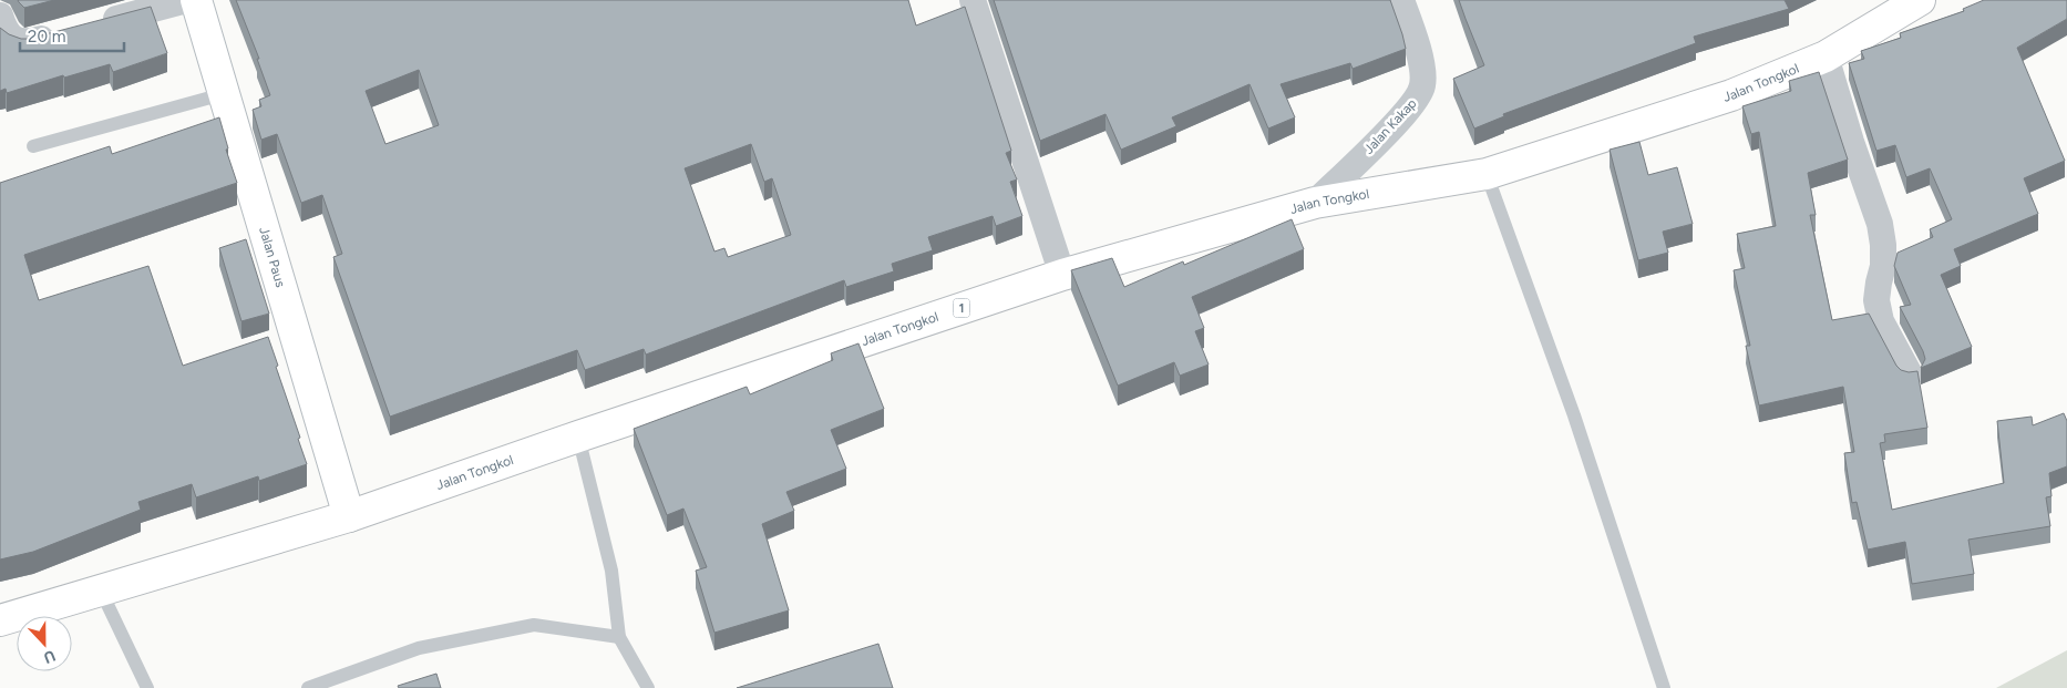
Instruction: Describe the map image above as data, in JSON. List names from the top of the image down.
{
  "streets": {
    "main road": ["Jalan Tongkol", "Jalan Paus", "1"],
    "street": ["Jalan Kakap"]
  },
  "crossings": [
    ["Jalan Tongkol", "Jalan Kakap"],
    ["Jalan Tongkol", "Jalan Paus"]
  ],
  "scale_bar": "20 m",
  "north": "bottom"
}
